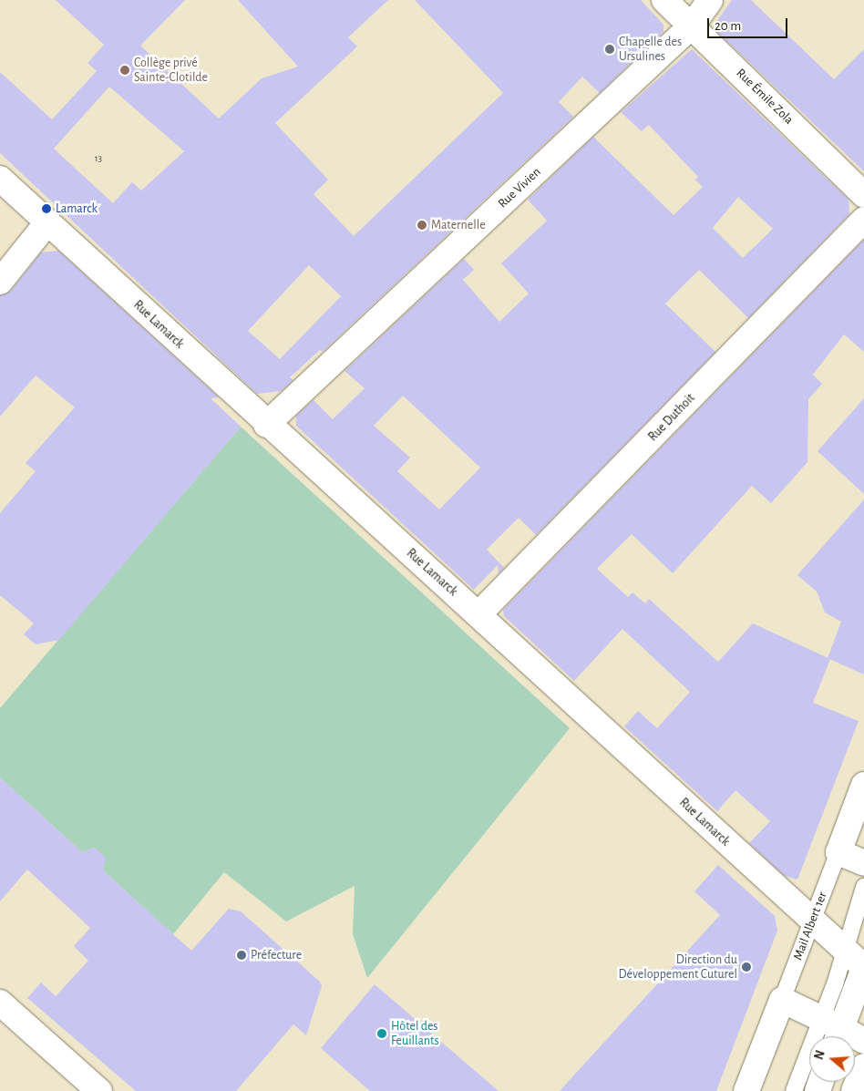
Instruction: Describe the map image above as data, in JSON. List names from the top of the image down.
{
  "streets": {
    "street": [
      "Rue Émile Zola",
      "Rue Vivien",
      "Rue Lamarck",
      "Rue Duthoit",
      "Mail Albert 1er"
    ]
  },
  "crossings": [
    ["Rue Émile Zola", "Rue Vivien"],
    ["Rue Vivien", "Rue Lamarck"],
    ["Rue Lamarck", "Rue Duthoit"],
    ["Rue Lamarck", "Mail Albert 1er"]
  ],
  "places": [
    "Chapelle des Ursulines",
    "Collège privé Sainte-Clotilde",
    "Lamarck",
    "Maternelle",
    "Préfecture",
    "Direction du Développement Cuturel",
    "Hôtel des Feuillants"
  ],
  "house_numbers": ["13"],
  "scale_bar": "20 m",
  "north": "left"
}
